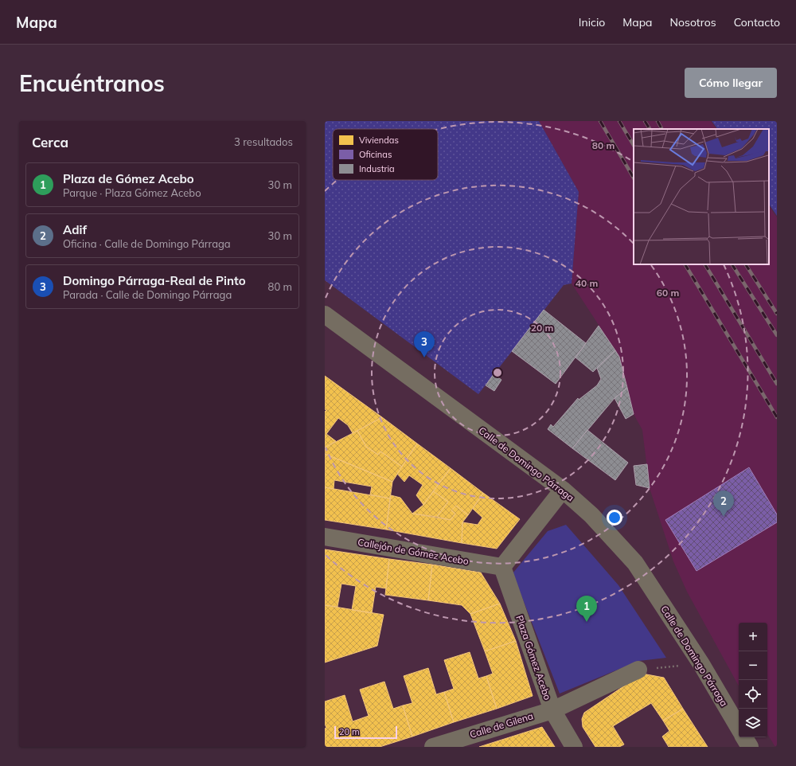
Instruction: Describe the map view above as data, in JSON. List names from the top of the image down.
{
  "streets": {
    "street": [
      "Calle de Domingo Párraga",
      "Callejón de Gómez Acebo",
      "Plaza Gómez Acebo",
      "Calle de Gilena"
    ]
  },
  "crossings": [
    ["Callejón de Gómez Acebo", "Plaza Gómez Acebo"],
    ["Plaza Gómez Acebo", "Calle de Gilena"]
  ],
  "legend": ["Viviendas", "Oficinas", "Industria"],
  "scale_bar": "20 m",
  "page": {
    "header": "Mapa",
    "nav": [
      "Inicio",
      "Mapa",
      "Nosotros",
      "Contacto"
    ],
    "buttons": "Cómo llegar",
    "title": "Encuéntranos",
    "heading": ["Cerca", "3 resultados"],
    "list": [
      {
        "mark": "1",
        "name": "Plaza de Gómez Acebo",
        "note": "Parque · Plaza Gómez Acebo",
        "value": "30 m"
      },
      {
        "mark": "2",
        "name": "Adif",
        "note": "Oficina · Calle de Domingo Párraga",
        "value": "30 m"
      },
      {
        "mark": "3",
        "name": "Domingo Párraga-Real de Pinto",
        "note": "Parada · Calle de Domingo Párraga",
        "value": "80 m"
      }
    ],
    "pins": ["3", "2", "1"],
    "map_buttons": ["+", "−"],
    "scale": "20 m"
  },
  "rings": [
    "80 m",
    "40 m",
    "60 m",
    "20 m"
  ]
}
